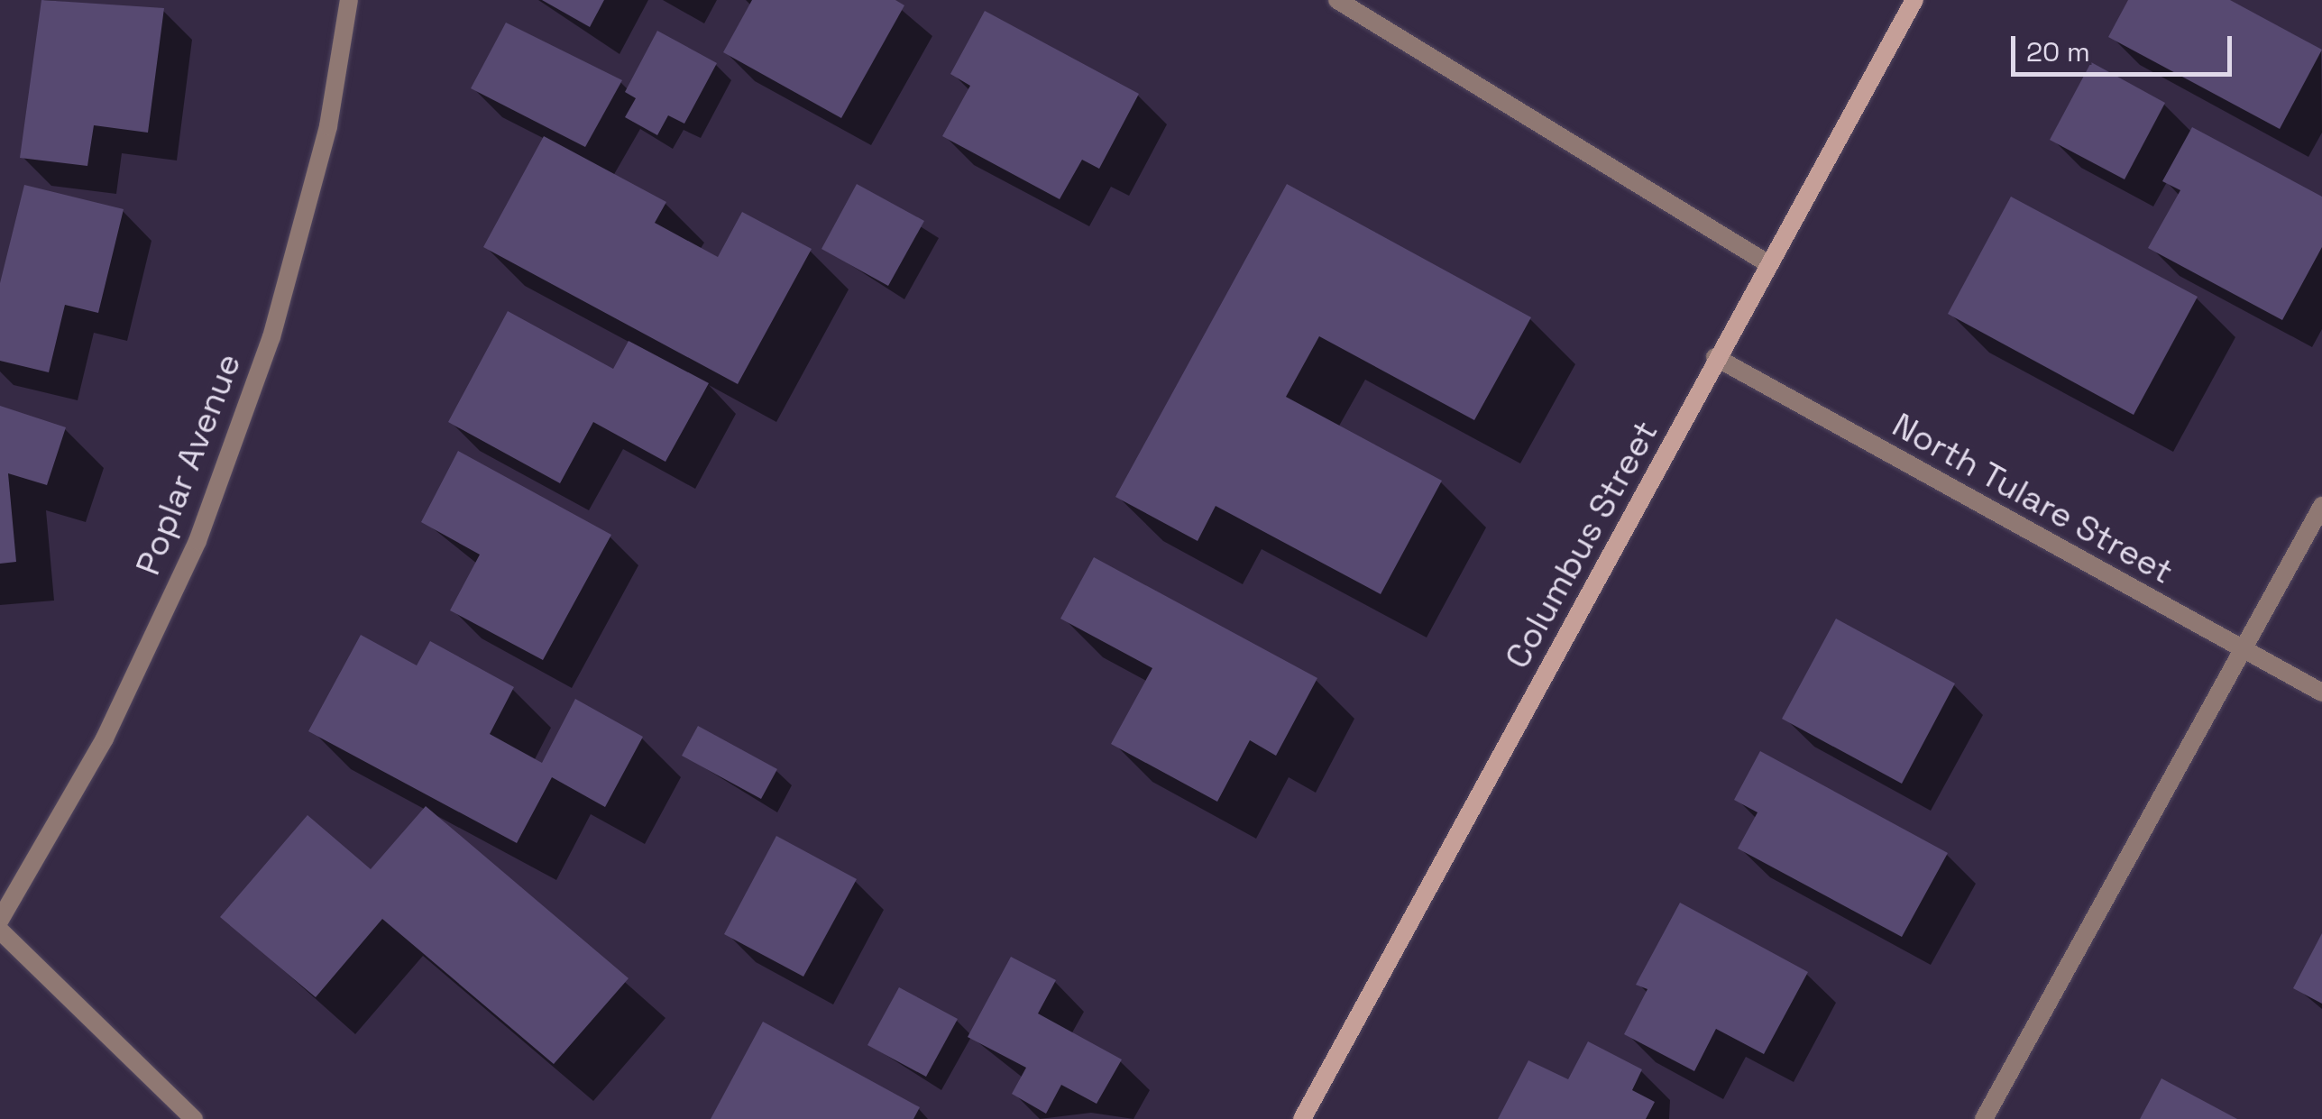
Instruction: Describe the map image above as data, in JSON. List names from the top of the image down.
{
  "streets": {
    "main road": ["Columbus Street"],
    "street": ["Poplar Avenue", "North Tulare Street"]
  },
  "crossings": [
    ["North Tulare Street", "Columbus Street"]
  ],
  "scale_bar": "20 m"
}
